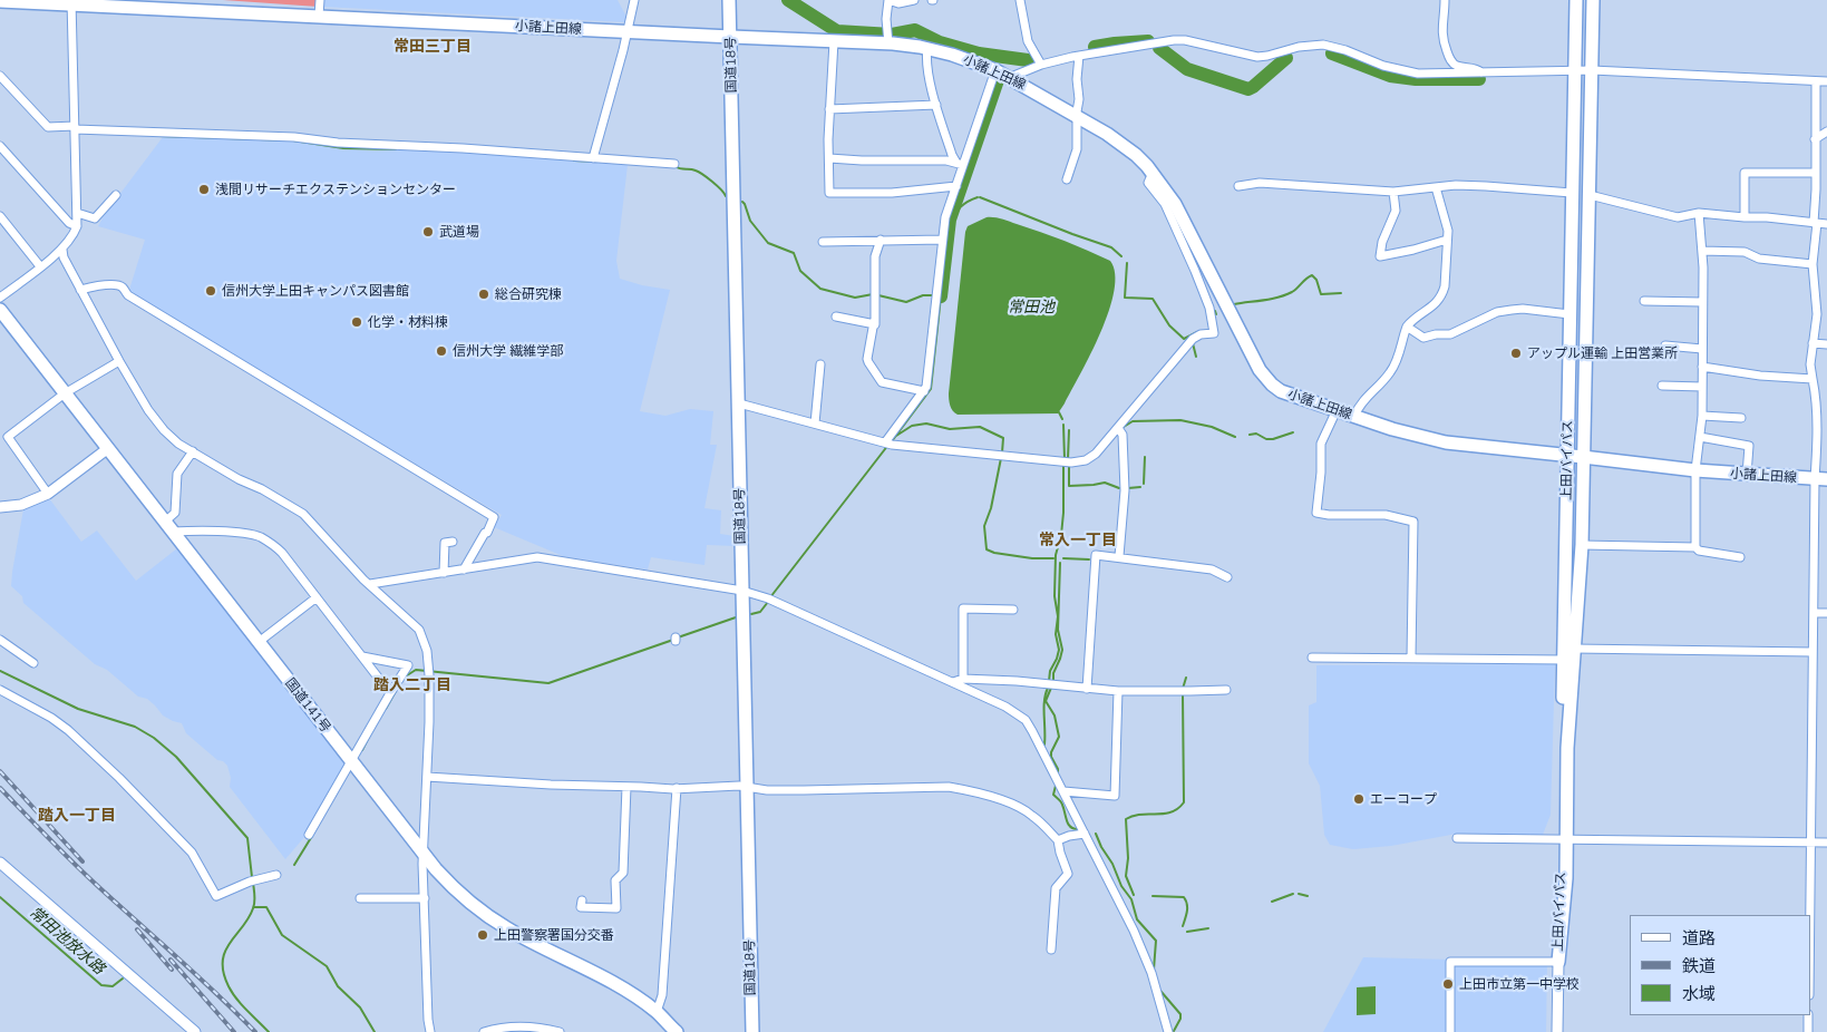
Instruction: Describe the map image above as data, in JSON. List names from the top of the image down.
{
  "streets": {
    "main road": [
      "小諸上田線",
      "国道18号",
      "上田バイパス",
      "国道141号"
    ]
  },
  "crossings": [
    ["小諸上田線", "国道18号"],
    ["小諸上田線", "上田バイパス"]
  ],
  "districts": [
    "常田三丁目",
    "常入一丁目",
    "踏入二丁目",
    "踏入一丁目"
  ],
  "water": ["常田池", "常田池放水路"],
  "places": [
    "浅間リサーチエクステンションセンター",
    "武道場",
    "信州大学上田キャンパス図書館",
    "総合研究棟",
    "化学・材料棟",
    "信州大学 繊維学部",
    "アップル運輸 上田営業所",
    "エーコープ",
    "上田警察署国分交番",
    "上田市立第一中学校"
  ],
  "legend": ["道路", "鉄道", "水域"]
}
